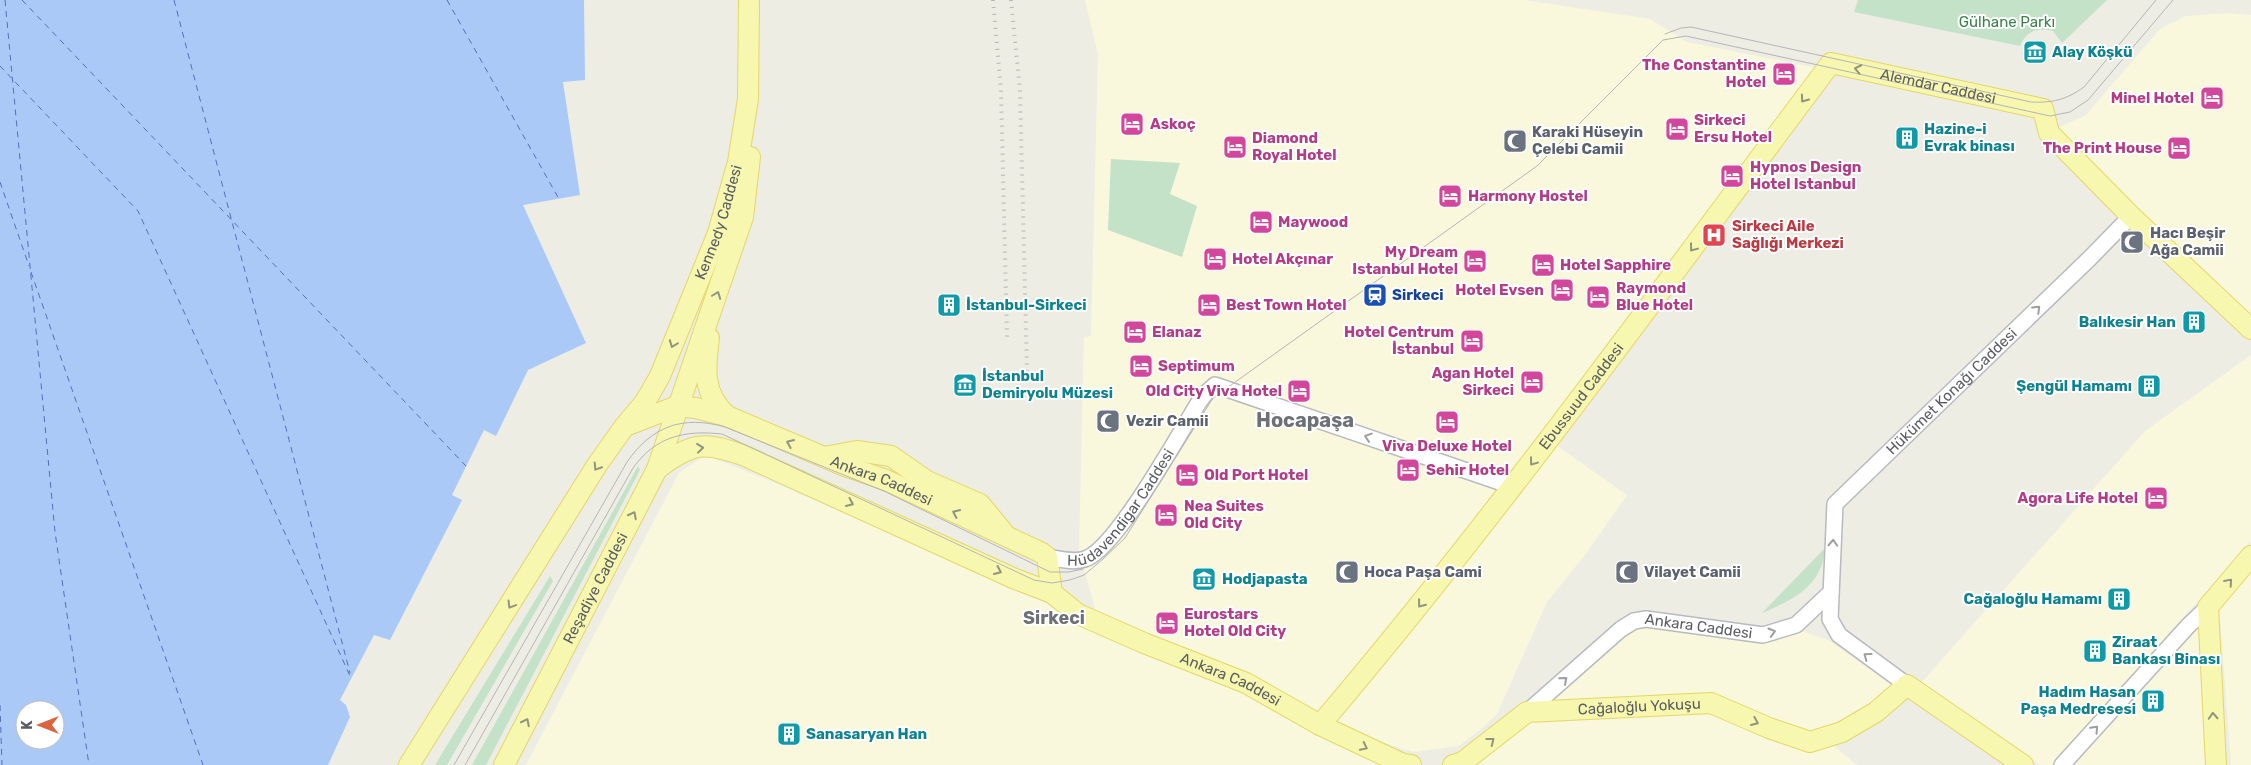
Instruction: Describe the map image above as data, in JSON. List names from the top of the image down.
{
  "streets": {
    "main road": [
      "Alemdar Caddesi",
      "Kennedy Caddesi",
      "Ebussuud Caddesi",
      "Ankara Caddesi",
      "Reşadiye Caddesi",
      "Cağaloğlu Yokuşu"
    ],
    "street": ["Hükümet Konağı Caddesi", "Hüdavendigar Caddesi"]
  },
  "crossings": [
    ["Alemdar Caddesi", "Hükümet Konağı Caddesi"],
    ["Alemdar Caddesi", "Ebussuud Caddesi"],
    ["Kennedy Caddesi", "Ankara Caddesi"],
    ["Kennedy Caddesi", "Reşadiye Caddesi"],
    ["Hükümet Konağı Caddesi", "Ankara Caddesi"],
    ["Ebussuud Caddesi", "Ankara Caddesi"],
    ["Ebussuud Caddesi", "Hüdavendigar Caddesi"],
    ["Ankara Caddesi", "Hüdavendigar Caddesi"],
    ["Ankara Caddesi", "Reşadiye Caddesi"],
    ["Ankara Caddesi", "Cağaloğlu Yokuşu"]
  ],
  "one_way": [
    "Alemdar Caddesi",
    "Hükümet Konağı Caddesi",
    "Ebussuud Caddesi",
    "Hüdavendigar Caddesi",
    "Cağaloğlu Yokuşu"
  ],
  "districts": ["Hocapaşa", "Sirkeci"],
  "parks": ["Gülhane Parkı"],
  "places": {
    "museum": ["Alay Köşkü", "İstanbul Demiryolu Müzesi", "Hodjapasta"],
    "hotel": [
      "The Constantine Hotel",
      "Minel Hotel",
      "Askoç",
      "Sirkeci Ersu Hotel",
      "Diamond Royal Hotel",
      "The Print House",
      "Hypnos Design Hotel Istanbul",
      "Harmony Hostel",
      "Maywood",
      "Hotel Akçınar",
      "My Dream Istanbul Hotel",
      "Hotel Sapphire",
      "Hotel Evsen",
      "Raymond Blue Hotel",
      "Best Town Hotel",
      "Elanaz",
      "Hotel Centrum İstanbul",
      "Septimum",
      "Agan Hotel Sirkeci",
      "Old City Viva Hotel",
      "Viva Deluxe Hotel",
      "Sehir Hotel",
      "Old Port Hotel",
      "Agora Life Hotel",
      "Nea Suites Old City",
      "Eurostars Hotel Old City"
    ],
    "building": [
      "Hazine-i Evrak binası",
      "İstanbul-Sirkeci",
      "Balıkesir Han",
      "Şengül Hamamı",
      "Cağaloğlu Hamamı",
      "Ziraat Bankası Binası",
      "Hadım Hasan Paşa Medresesi",
      "Sanasaryan Han"
    ],
    "mosque": [
      "Karaki Hüseyin Çelebi Camii",
      "Hacı Beşir Ağa Camii",
      "Vezir Camii",
      "Hoca Paşa Cami",
      "Vilayet Camii"
    ],
    "hospital": ["Sirkeci Aile Sağlığı Merkezi"],
    "station": ["Sirkeci"]
  },
  "north": "left"
}
